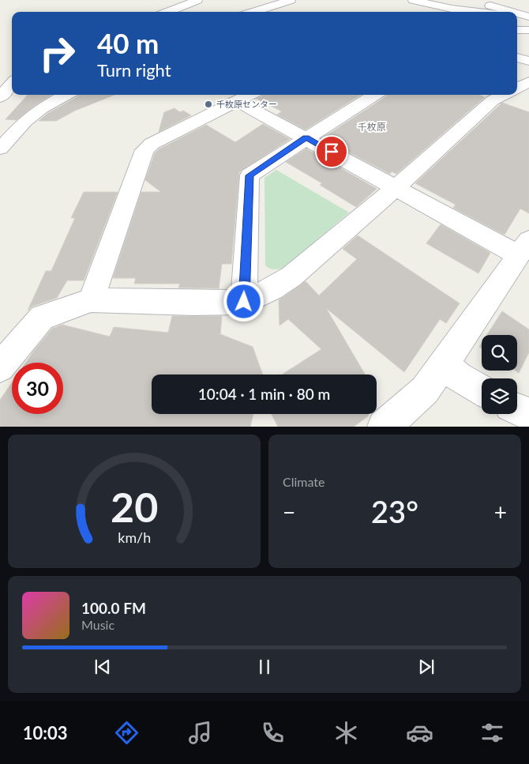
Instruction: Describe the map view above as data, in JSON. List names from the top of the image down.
{
  "districts": ["千枚原"],
  "places": ["千枚原センター"],
  "page": {
    "turn": ["40 m", "Turn right"],
    "limit": "30",
    "trip": "10:04 · 1 min · 80 m",
    "tile": "Climate",
    "heat": ["−", "23°", "+"],
    "song": ["100.0 FM", "Music"],
    "tabs": "10:03",
    "gauge": ["20", "km/h"]
  }
}
